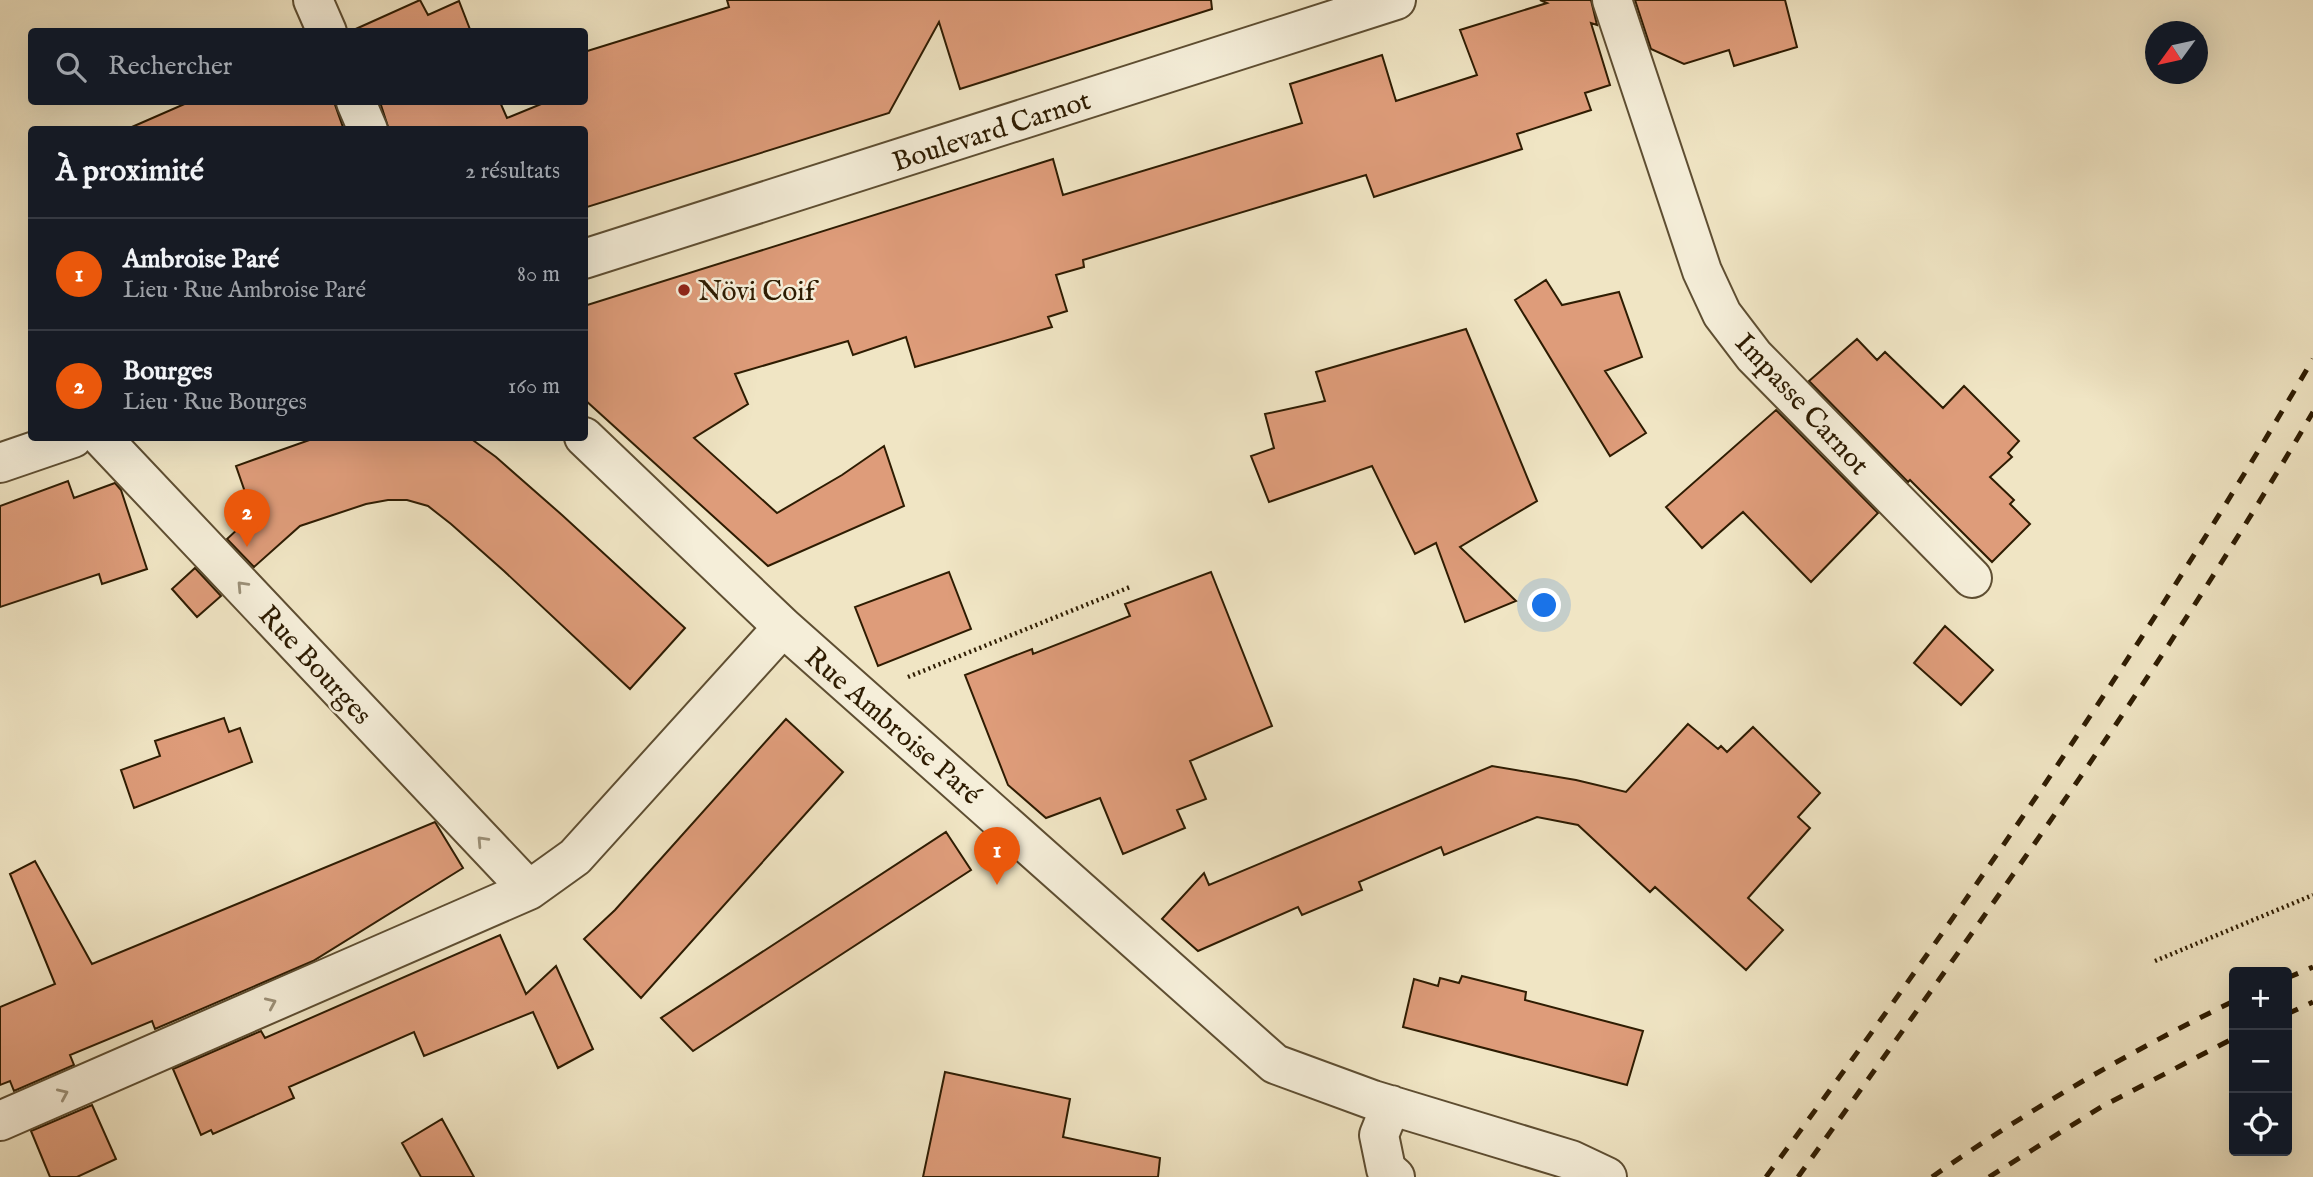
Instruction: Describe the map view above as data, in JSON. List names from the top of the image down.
{
  "streets": {
    "street": [
      "Boulevard Carnot",
      "Impasse Carnot",
      "Rue Bourges",
      "Rue Ambroise Paré"
    ]
  },
  "one_way": ["Rue Bourges"],
  "places": ["Növi Coif"],
  "north": "bottom left",
  "page": {
    "search": "Rechercher",
    "heading": ["À proximité", "2 résultats"],
    "list": [
      {
        "mark": "1",
        "name": "Ambroise Paré",
        "note": "Lieu · Rue Ambroise Paré",
        "value": "80 m"
      },
      {
        "mark": "2",
        "name": "Bourges",
        "note": "Lieu · Rue Bourges",
        "value": "160 m"
      }
    ],
    "pins": ["2", "1"],
    "map_buttons": ["+", "−"]
  }
}
